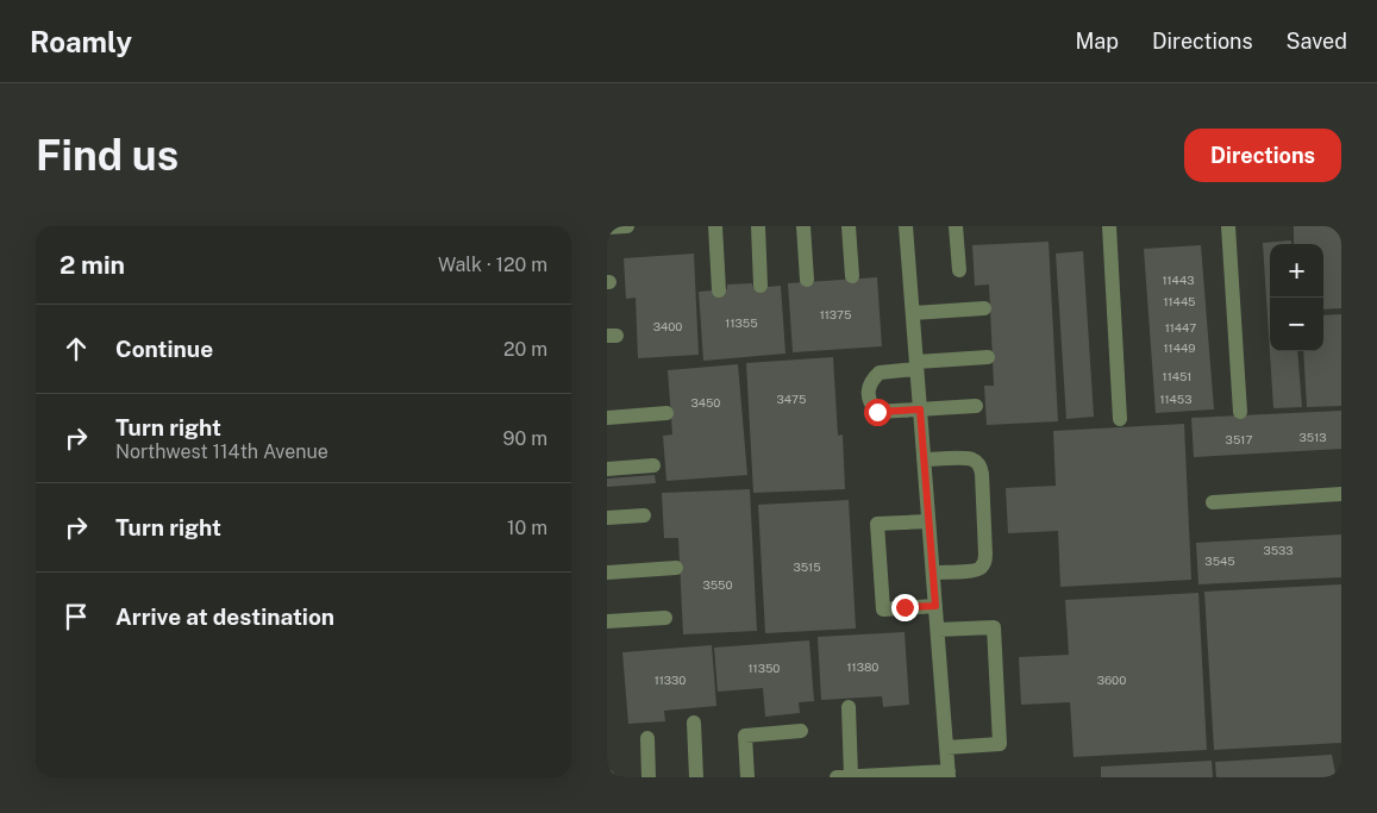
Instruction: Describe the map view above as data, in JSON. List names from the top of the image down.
{
  "house_numbers": [
    "11443",
    "11445",
    "11375",
    "11355",
    "3400",
    "11447",
    "11449",
    "11451",
    "3475",
    "11453",
    "3450",
    "3513",
    "3517",
    "3533",
    "3545",
    "3515",
    "3550",
    "11380",
    "11350",
    "11330",
    "3600"
  ],
  "page": {
    "header": "Roamly",
    "nav": ["Map", "Directions", "Saved"],
    "buttons": "Directions",
    "title": "Find us",
    "heading": ["2 min", "Walk · 120 m"],
    "map_buttons": ["+", "−"],
    "list": [
      ["Continue", "20 m"],
      ["Turn right", "Northwest 114th Avenue", "90 m"],
      ["Turn right", "10 m"],
      "Arrive at destination"
    ]
  }
}
